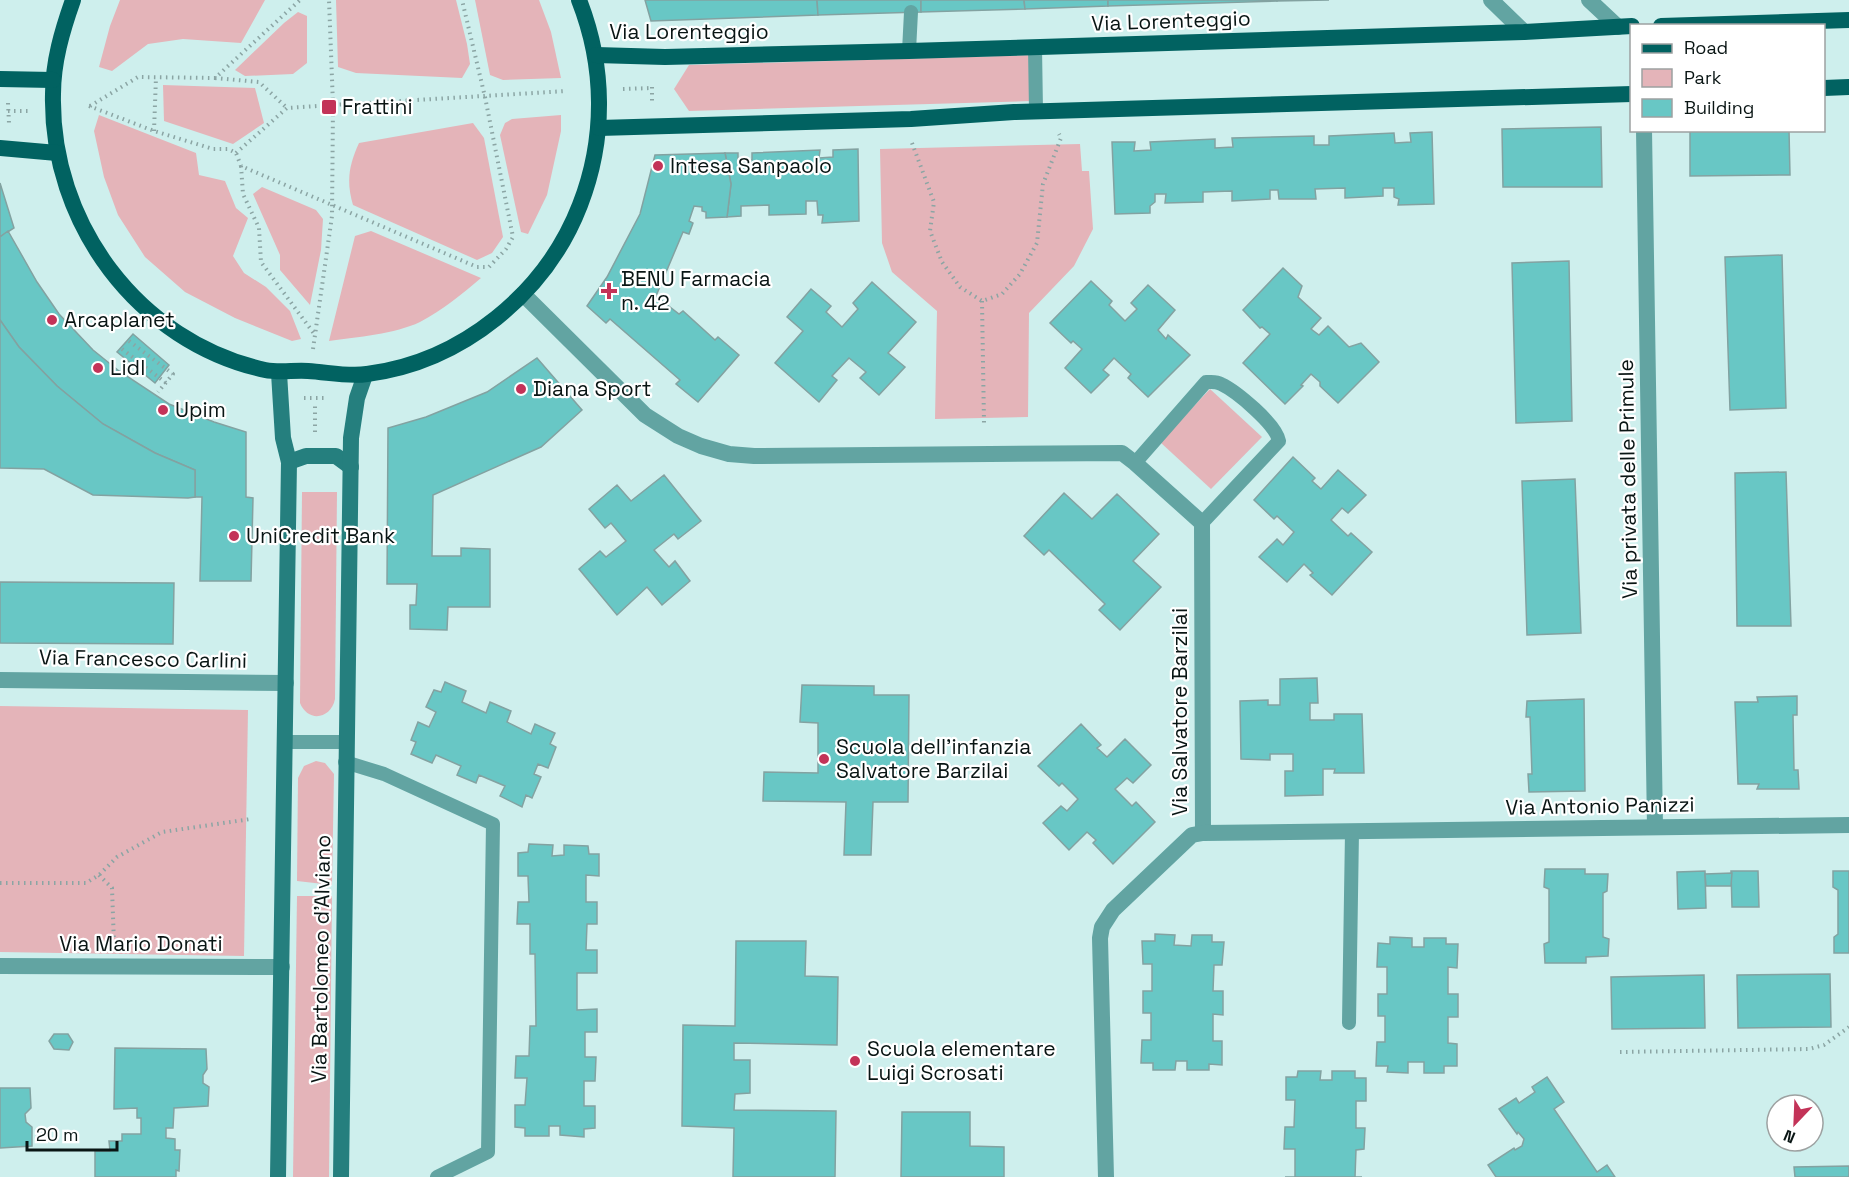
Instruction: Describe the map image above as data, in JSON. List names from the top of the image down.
{
  "streets": {
    "main road": ["Via Lorenteggio", "Via Bartolomeo d'Alviano"],
    "street": [
      "Via privata delle Primule",
      "Via Francesco Carlini",
      "Via Salvatore Barzilai",
      "Via Antonio Panizzi",
      "Via Mario Donati"
    ]
  },
  "crossings": [
    ["Via privata delle Primule", "Via Antonio Panizzi"],
    ["Via Francesco Carlini", "Via Bartolomeo d'Alviano"],
    ["Via Salvatore Barzilai", "Via Antonio Panizzi"],
    ["Via Mario Donati", "Via Bartolomeo d'Alviano"]
  ],
  "places": {
    "transit": ["Frattini"],
    "other": [
      "Intesa Sanpaolo",
      "Arcaplanet",
      "Lidl",
      "Diana Sport",
      "Upim",
      "UniCredit Bank",
      "Scuola dell'infanzia Salvatore Barzilai",
      "Scuola elementare Luigi Scrosati"
    ],
    "health": ["BENU Farmacia n. 42"]
  },
  "legend": ["Road", "Park", "Building"],
  "scale_bar": "20 m",
  "north": "bottom left"
}
